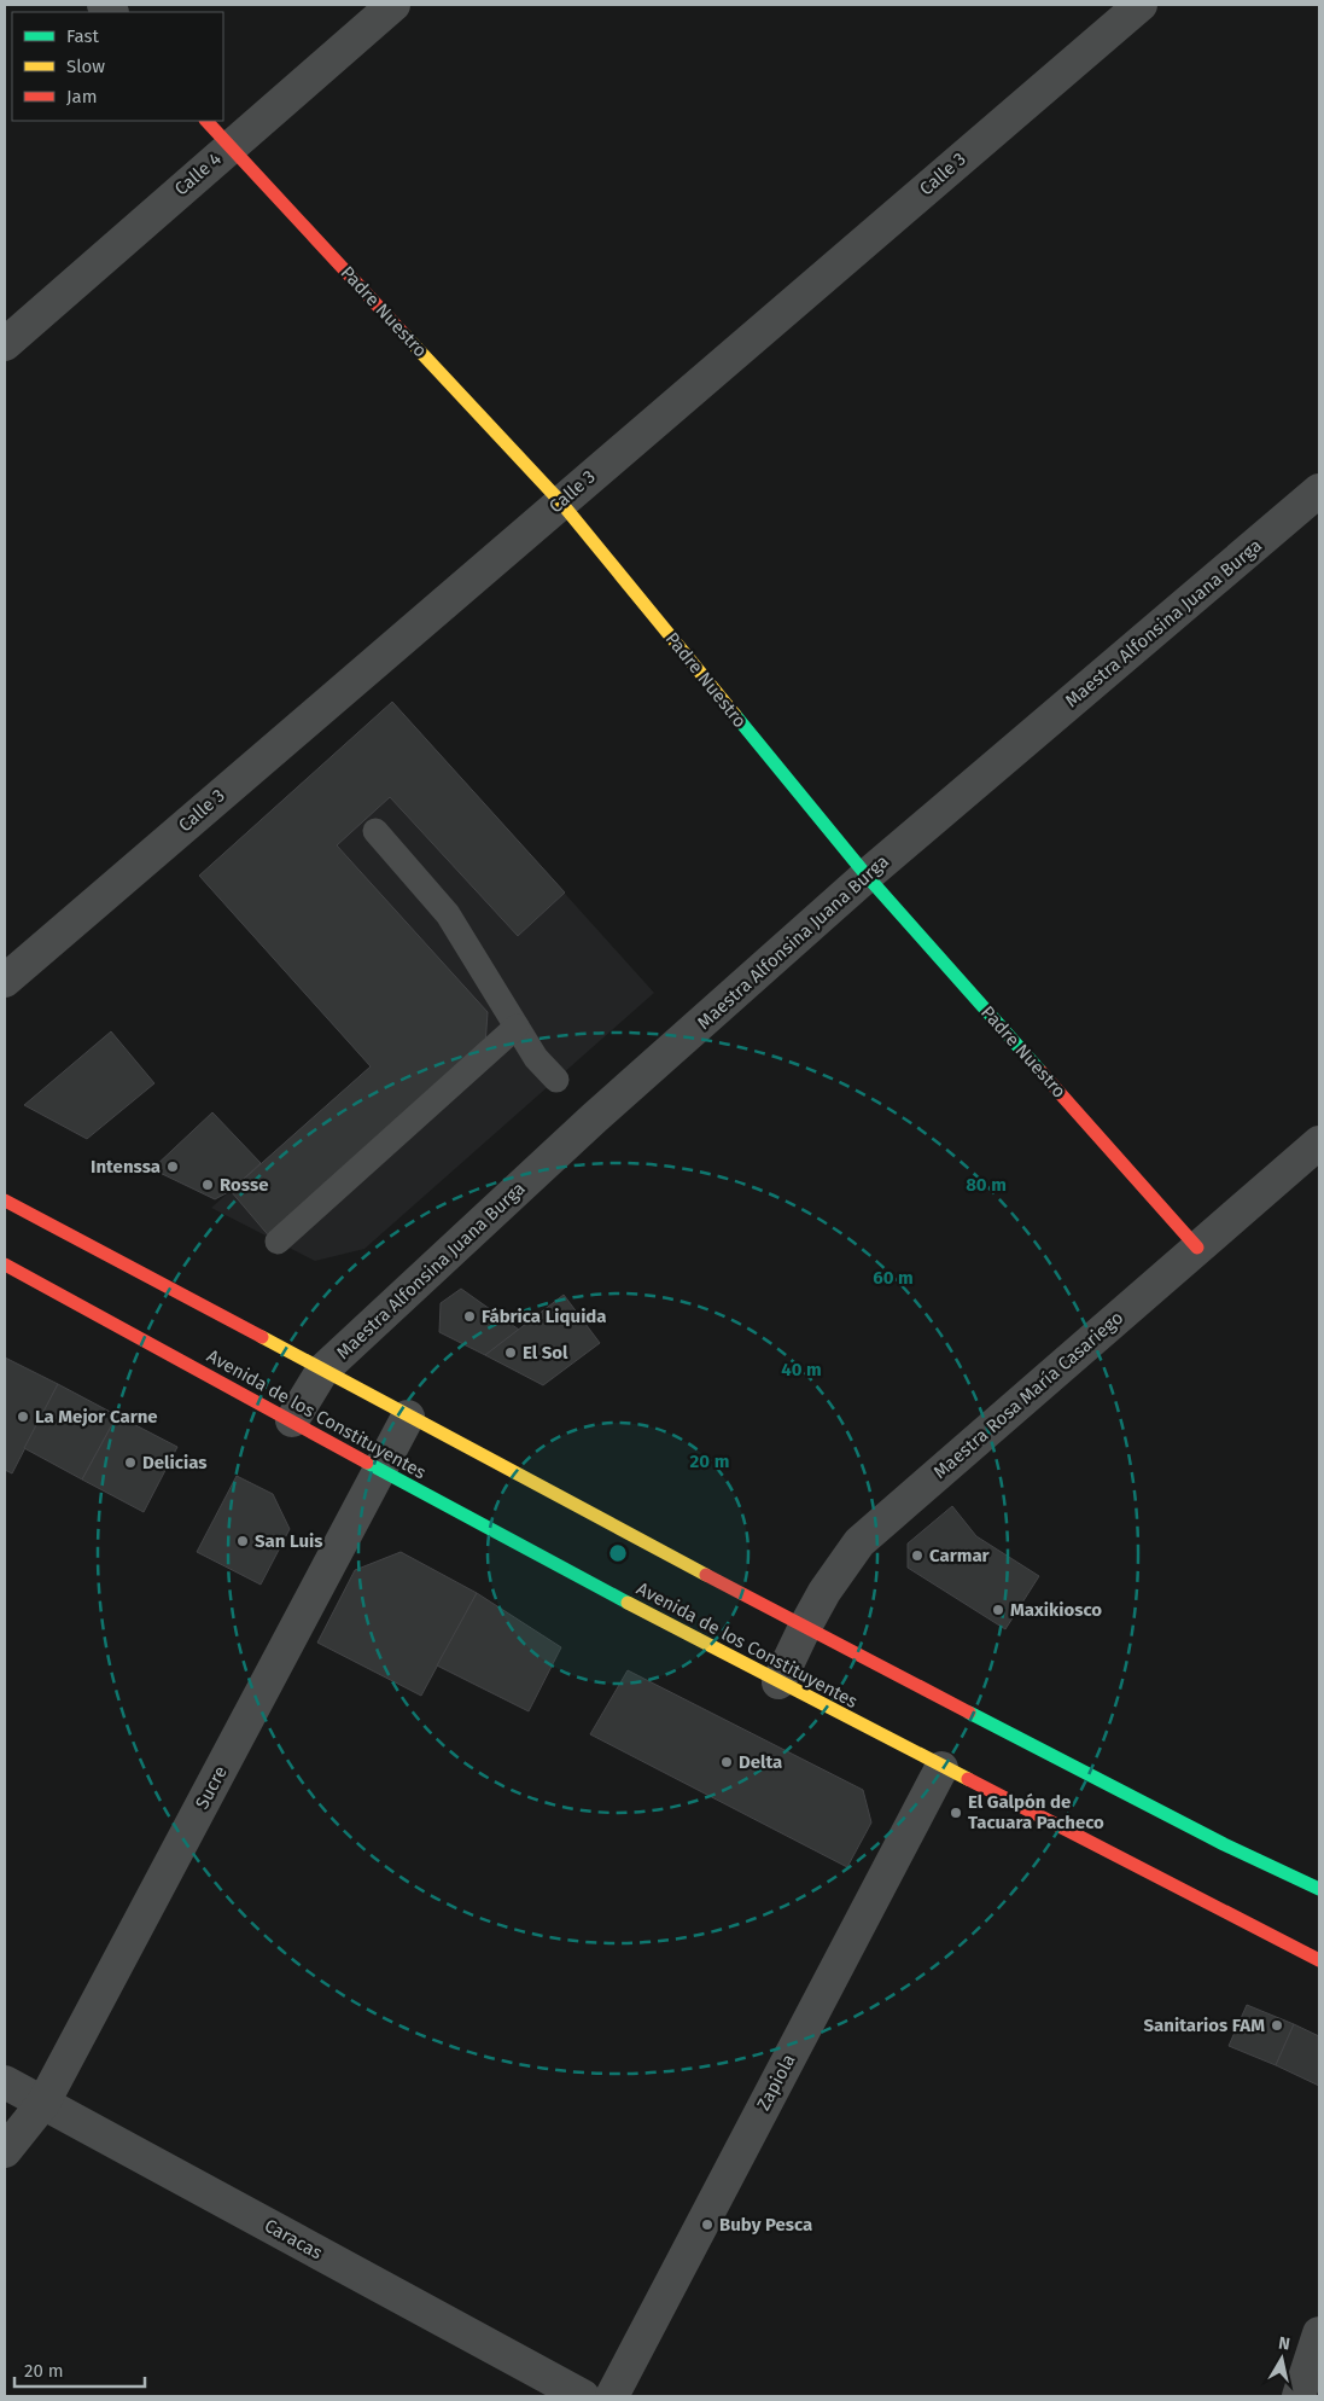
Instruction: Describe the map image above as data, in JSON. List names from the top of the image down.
{
  "streets": {
    "main road": ["Padre Nuestro", "Avenida de los Constituyentes"],
    "street": [
      "Calle 4",
      "Calle 3",
      "Maestra Alfonsina Juana Burga",
      "Maestra Rosa María Casariego",
      "Sucre",
      "Zapiola",
      "Caracas"
    ]
  },
  "crossings": [
    ["Calle 4", "Padre Nuestro"],
    ["Calle 3", "Padre Nuestro"],
    ["Padre Nuestro", "Maestra Alfonsina Juana Burga"],
    ["Padre Nuestro", "Maestra Rosa María Casariego"],
    ["Maestra Alfonsina Juana Burga", "Avenida de los Constituyentes"],
    ["Maestra Rosa María Casariego", "Avenida de los Constituyentes"],
    ["Avenida de los Constituyentes", "Sucre"],
    ["Avenida de los Constituyentes", "Zapiola"],
    ["Sucre", "Caracas"]
  ],
  "places": [
    "Intenssa",
    "Rosse",
    "Fábrica Liquida",
    "El Sol",
    "La Mejor Carne",
    "Delicias",
    "San Luis",
    "Carmar",
    "Maxikiosco",
    "Delta",
    "El Galpón de Tacuara Pacheco",
    "Sanitarios FAM",
    "Buby Pesca"
  ],
  "legend": ["Fast", "Slow", "Jam"],
  "scale_bar": "20 m",
  "north": "top",
  "rings": [
    "80 m",
    "60 m",
    "40 m",
    "20 m"
  ]
}
